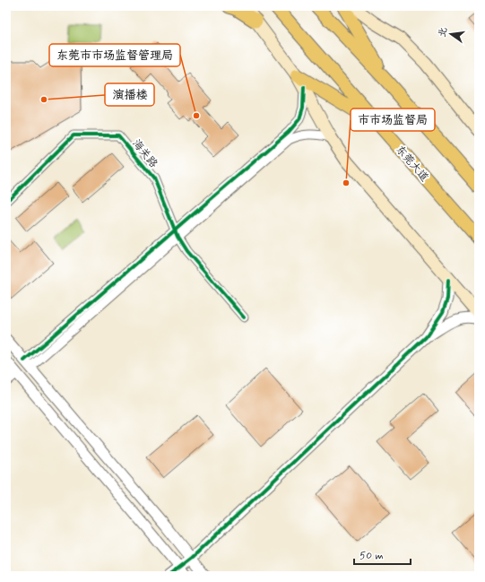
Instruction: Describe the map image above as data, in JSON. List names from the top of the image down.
{
  "streets": {
    "main road": ["东莞大道"],
    "street": ["海关路"]
  },
  "places": ["演播楼", "东莞市市场监督管理局", "市市场监督局"],
  "scale_bar": "50 m",
  "north": "left"
}
